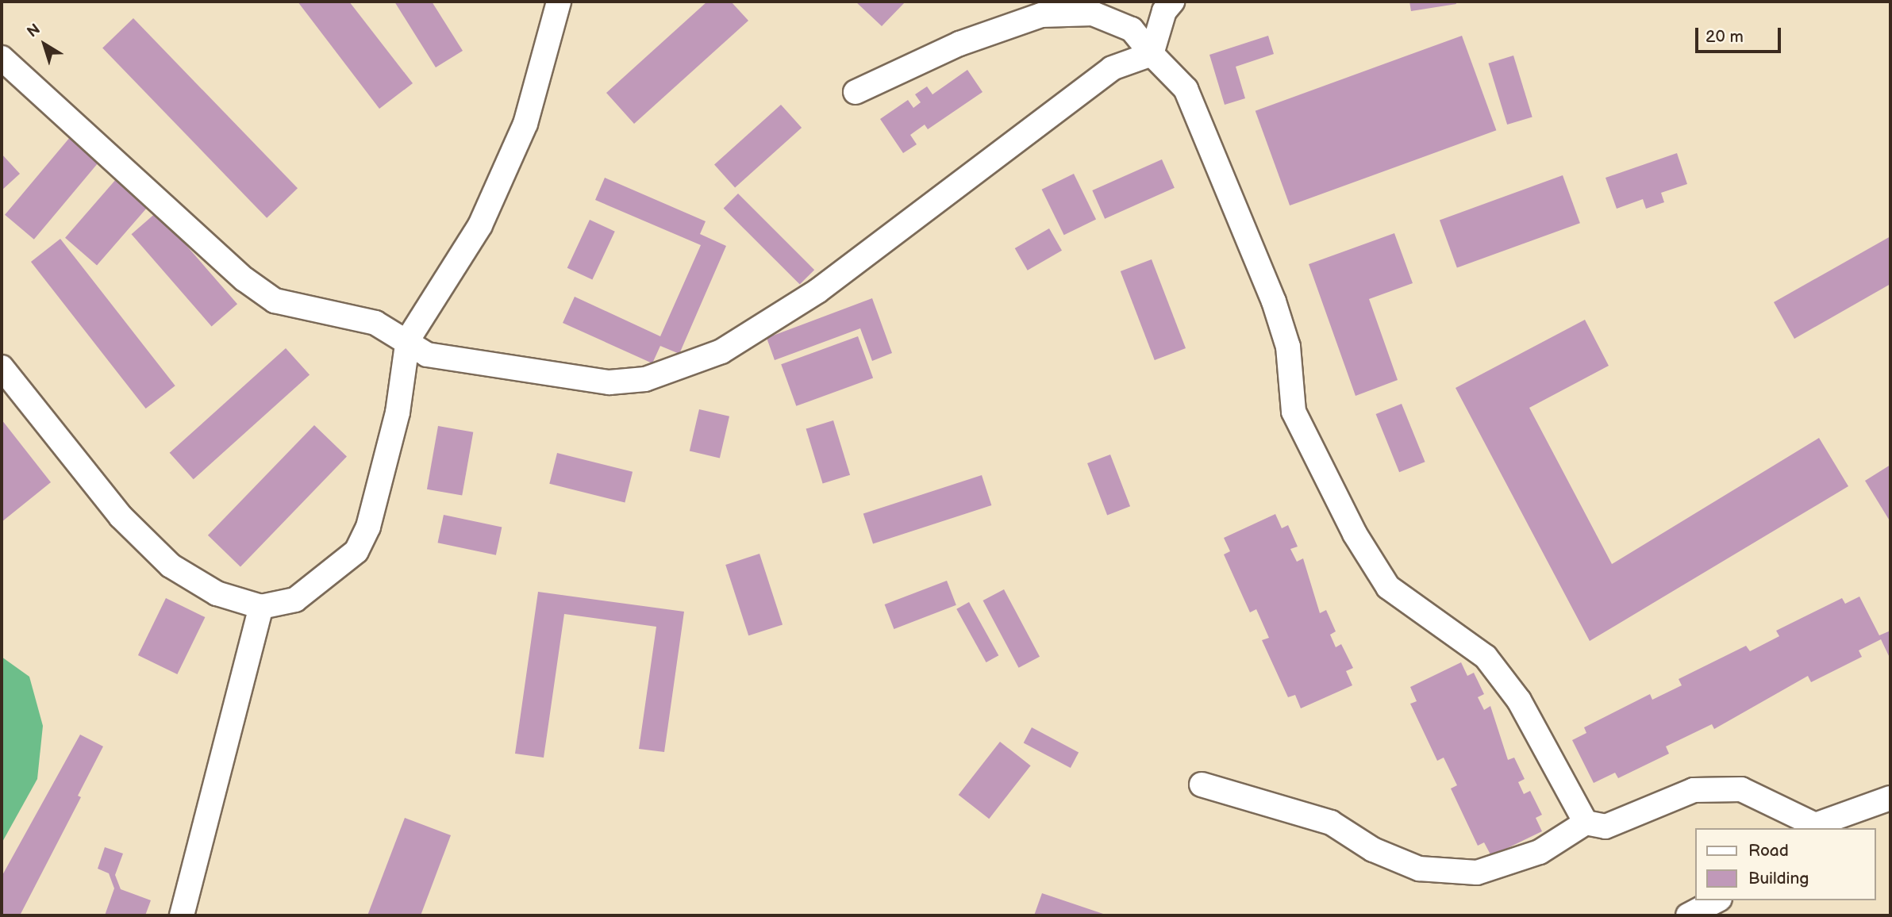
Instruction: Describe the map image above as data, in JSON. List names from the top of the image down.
{
  "legend": ["Road", "Building"],
  "scale_bar": "20 m",
  "north": "top left"
}
